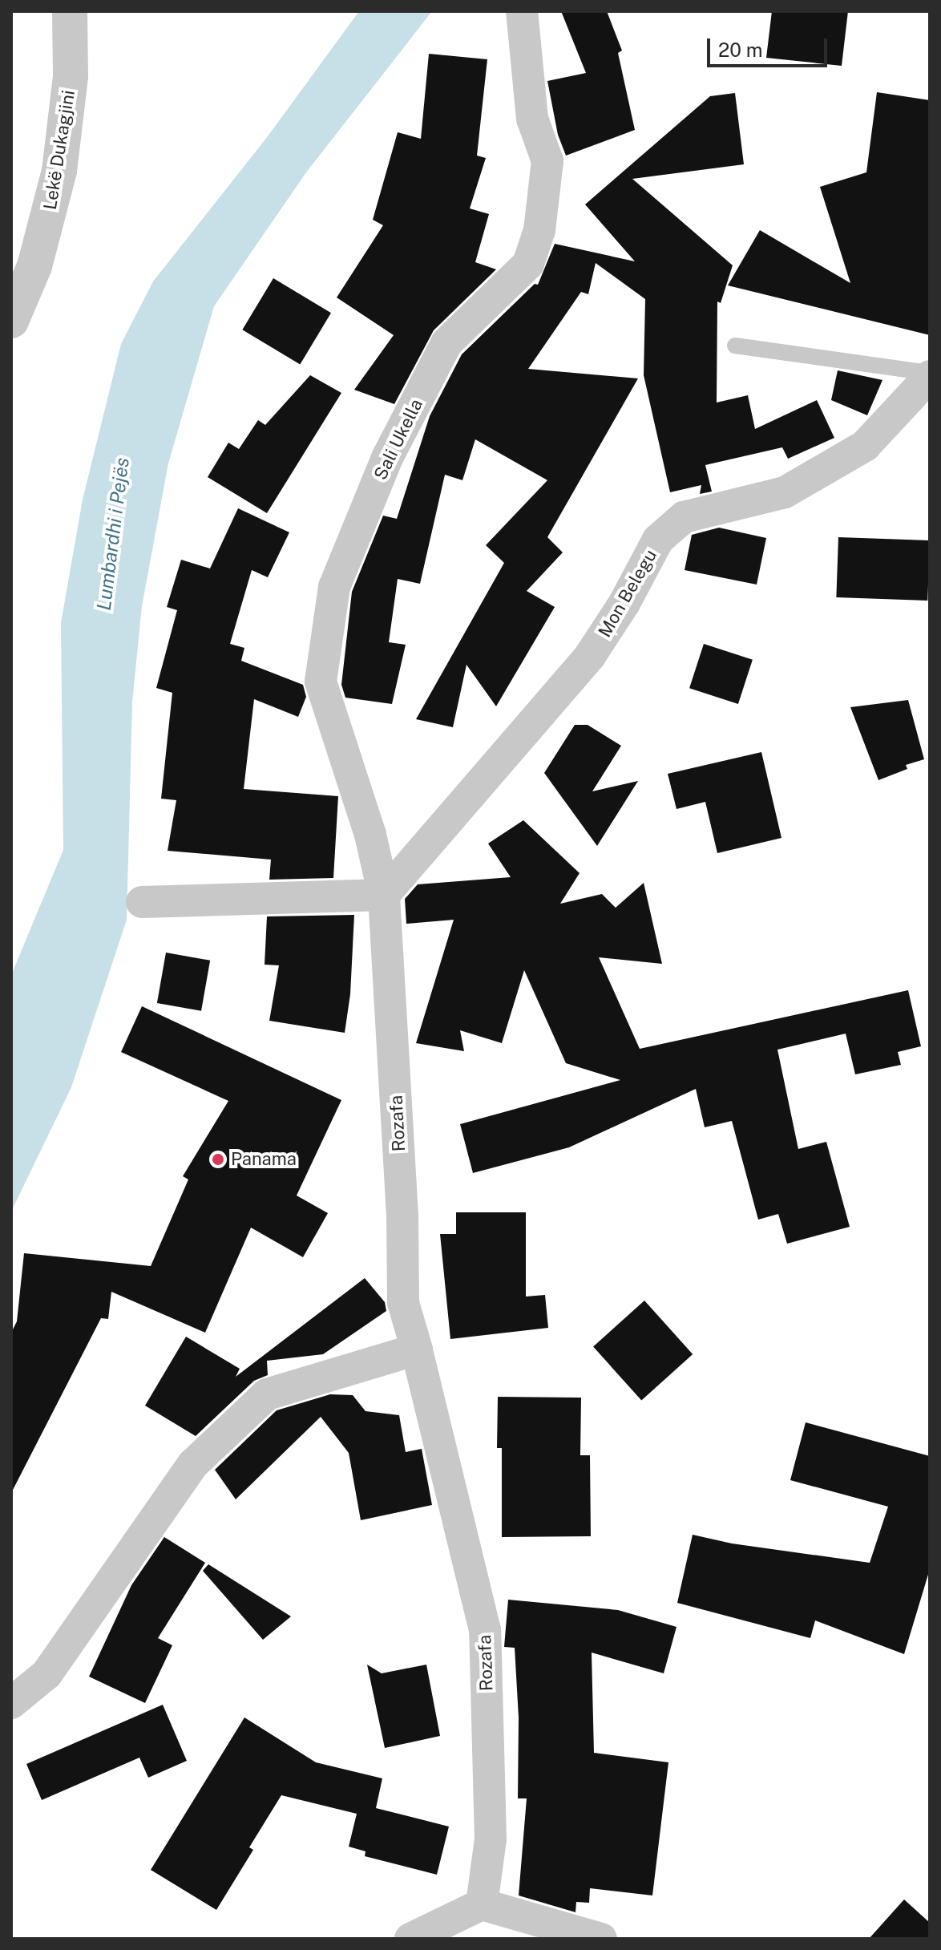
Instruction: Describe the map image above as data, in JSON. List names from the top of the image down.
{
  "streets": {
    "street": [
      "Lekë Dukagjini",
      "Sali Ukella",
      "Mon Belegu",
      "Rozafa"
    ]
  },
  "crossings": [
    ["Sali Ukella", "Mon Belegu"],
    ["Sali Ukella", "Rozafa"],
    ["Mon Belegu", "Rozafa"]
  ],
  "water": ["Lumbardhi i Pejës"],
  "places": ["Panama"],
  "scale_bar": "20 m"
}
